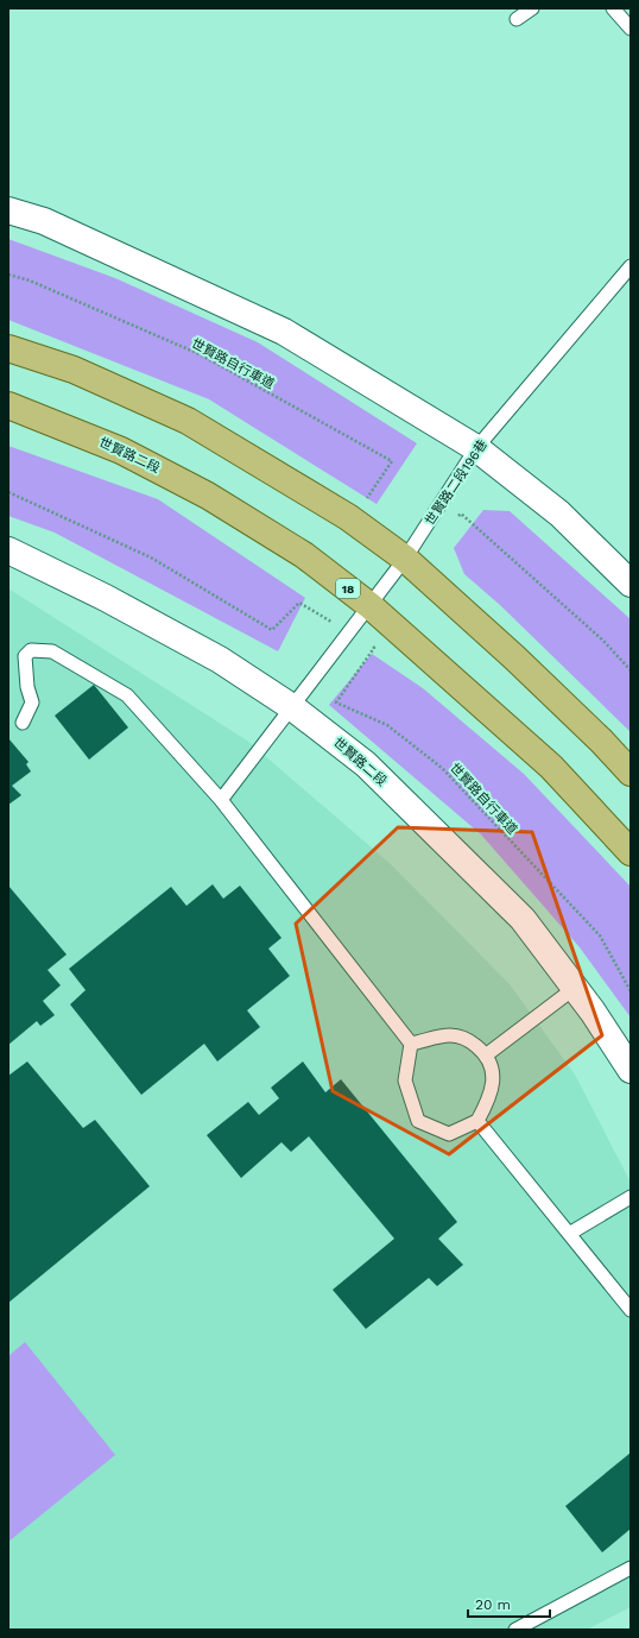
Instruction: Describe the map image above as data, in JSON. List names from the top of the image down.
{
  "streets": {
    "main road": ["世賢路二段", "18"],
    "lane": ["世賢路二段196巷"],
    "path": ["世賢路自行車道"]
  },
  "crossings": [
    ["世賢路二段", "世賢路二段196巷"]
  ],
  "scale_bar": "20 m"
}
